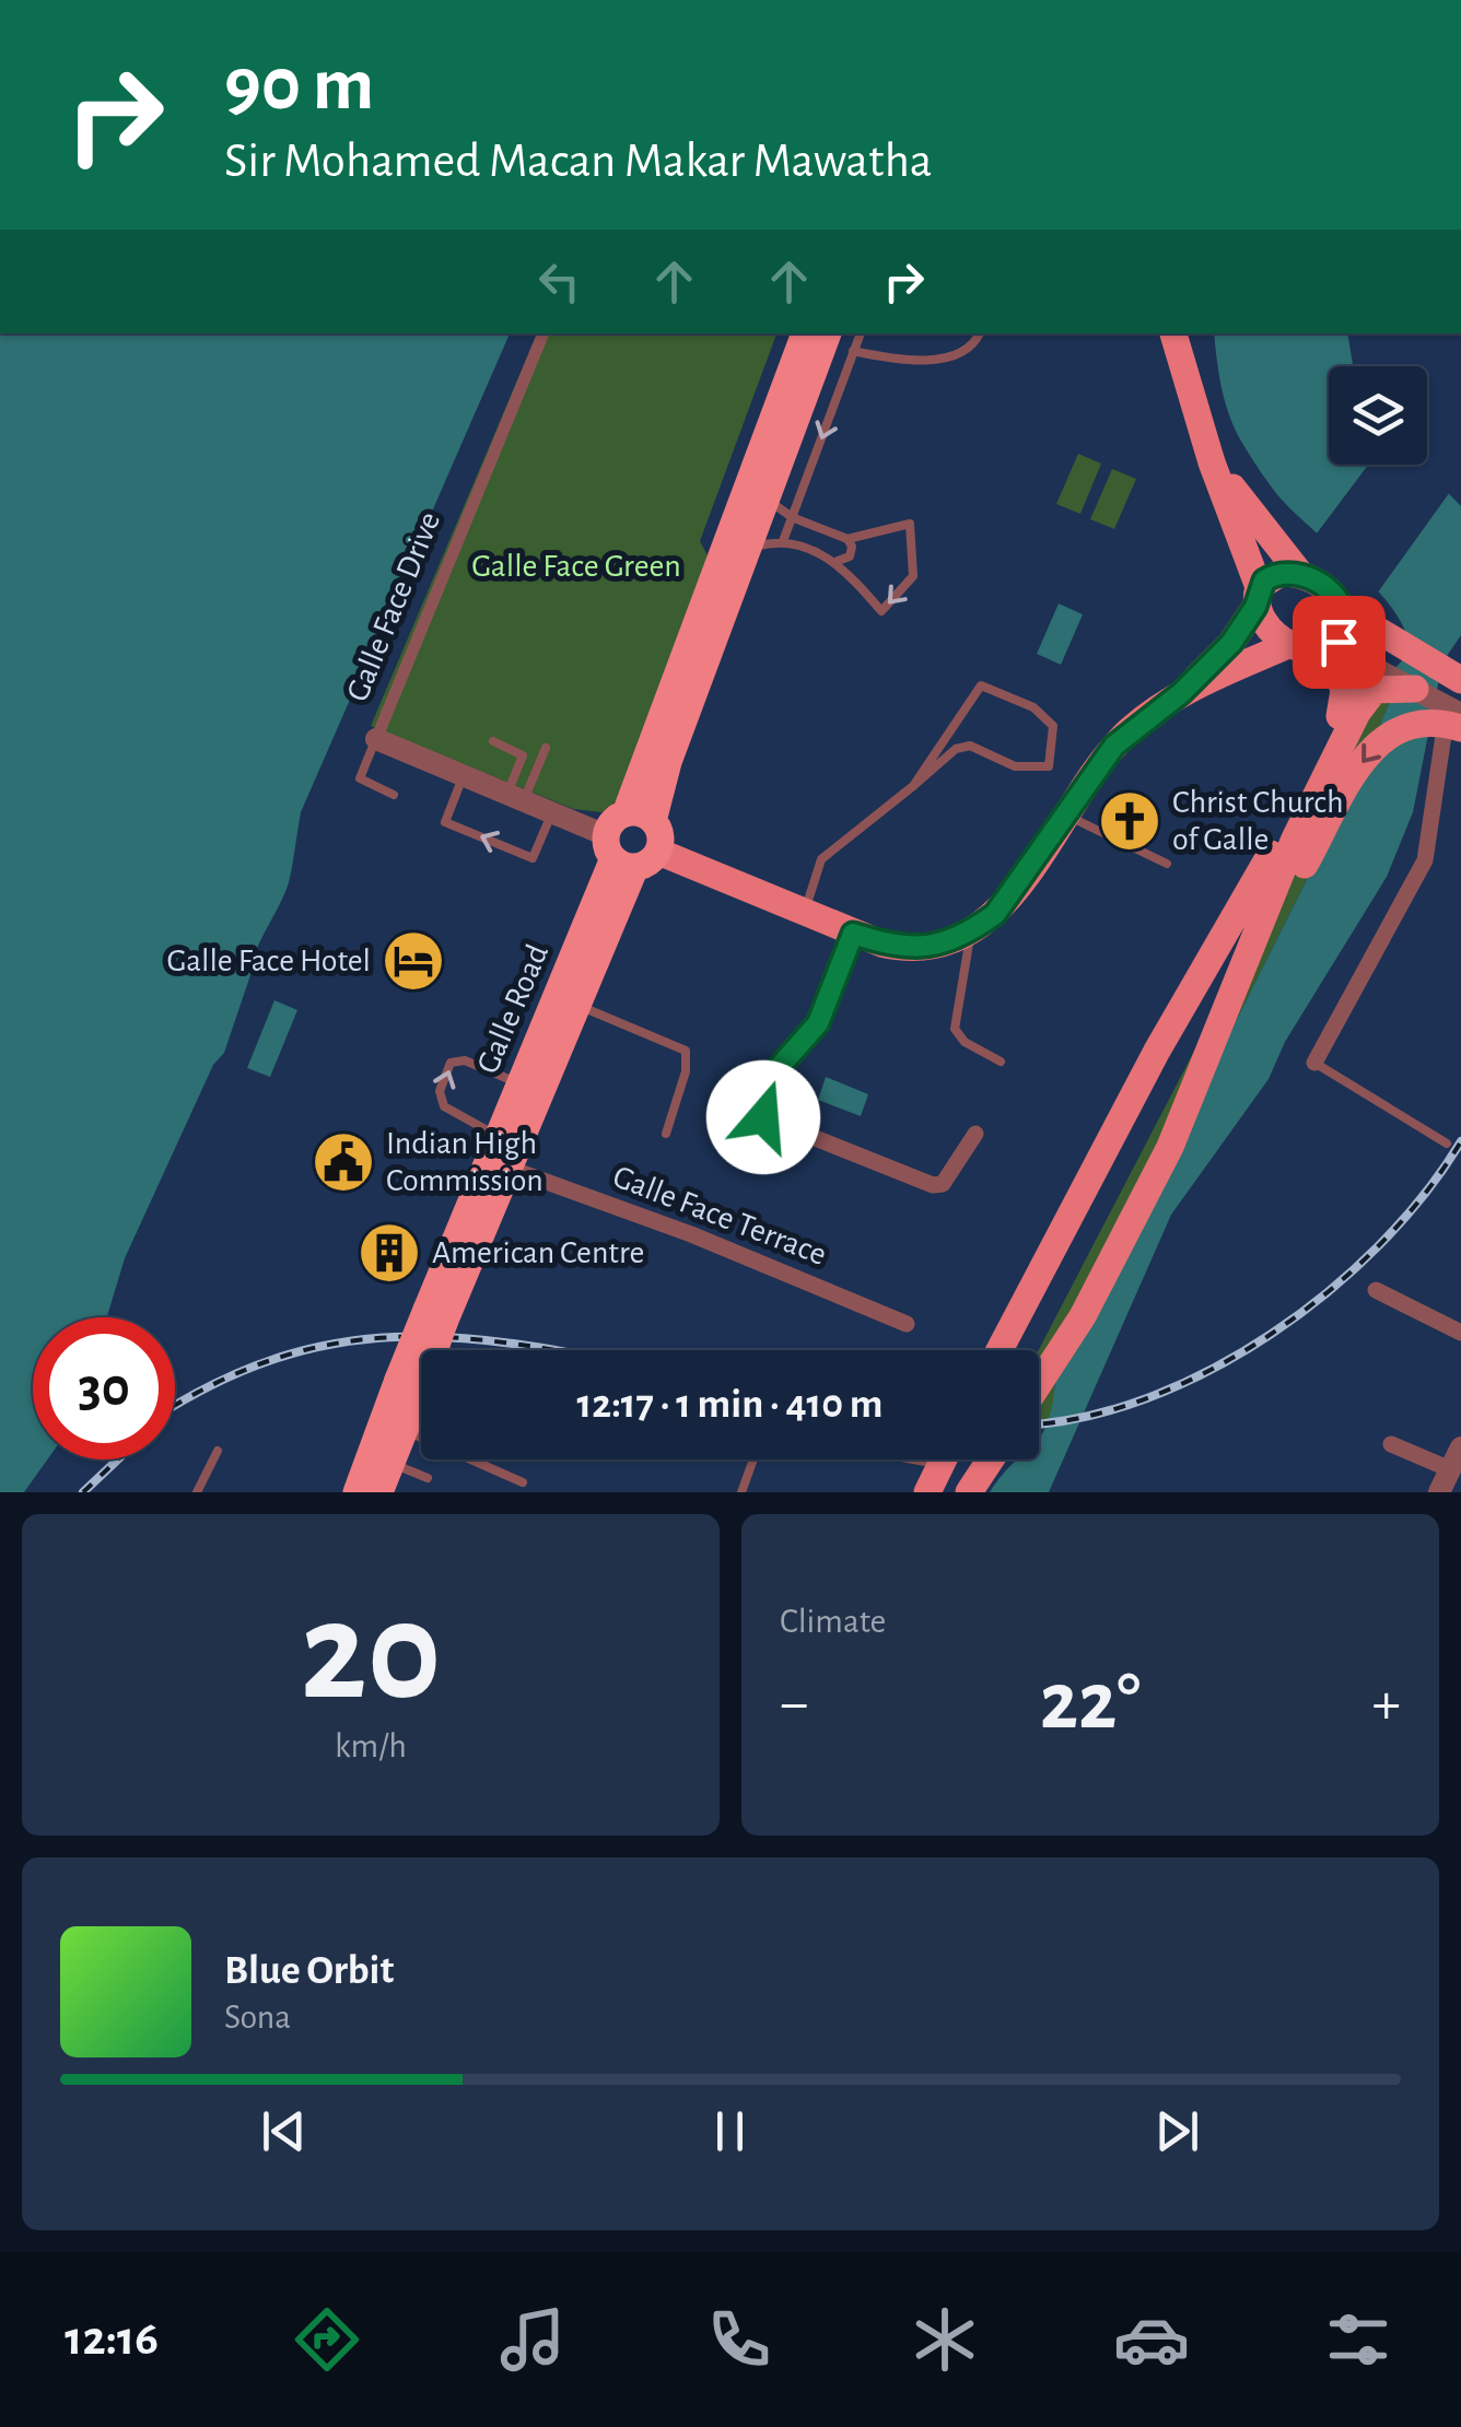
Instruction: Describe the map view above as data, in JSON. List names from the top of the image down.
{
  "streets": {
    "highway": ["Galle Road"],
    "street": ["Galle Face Drive", "Galle Face Terrace"]
  },
  "crossings": [
    ["Galle Face Drive", "Galle Road"],
    ["Galle Road", "Galle Face Terrace"]
  ],
  "parks": ["Galle Face Green"],
  "places": {
    "church": ["Christ Church of Galle"],
    "hotel": ["Galle Face Hotel"],
    "public building": ["Indian High Commission"],
    "building": ["American Centre"]
  },
  "page": {
    "turn": ["90 m", "Sir Mohamed Macan Makar Mawatha"],
    "limit": "30",
    "trip": "12:17 · 1 min · 410 m",
    "tile": [
      ["20", "km/h"],
      "Climate"
    ],
    "heat": ["−", "22°", "+"],
    "song": ["Blue Orbit", "Sona"],
    "tabs": "12:16"
  }
}
